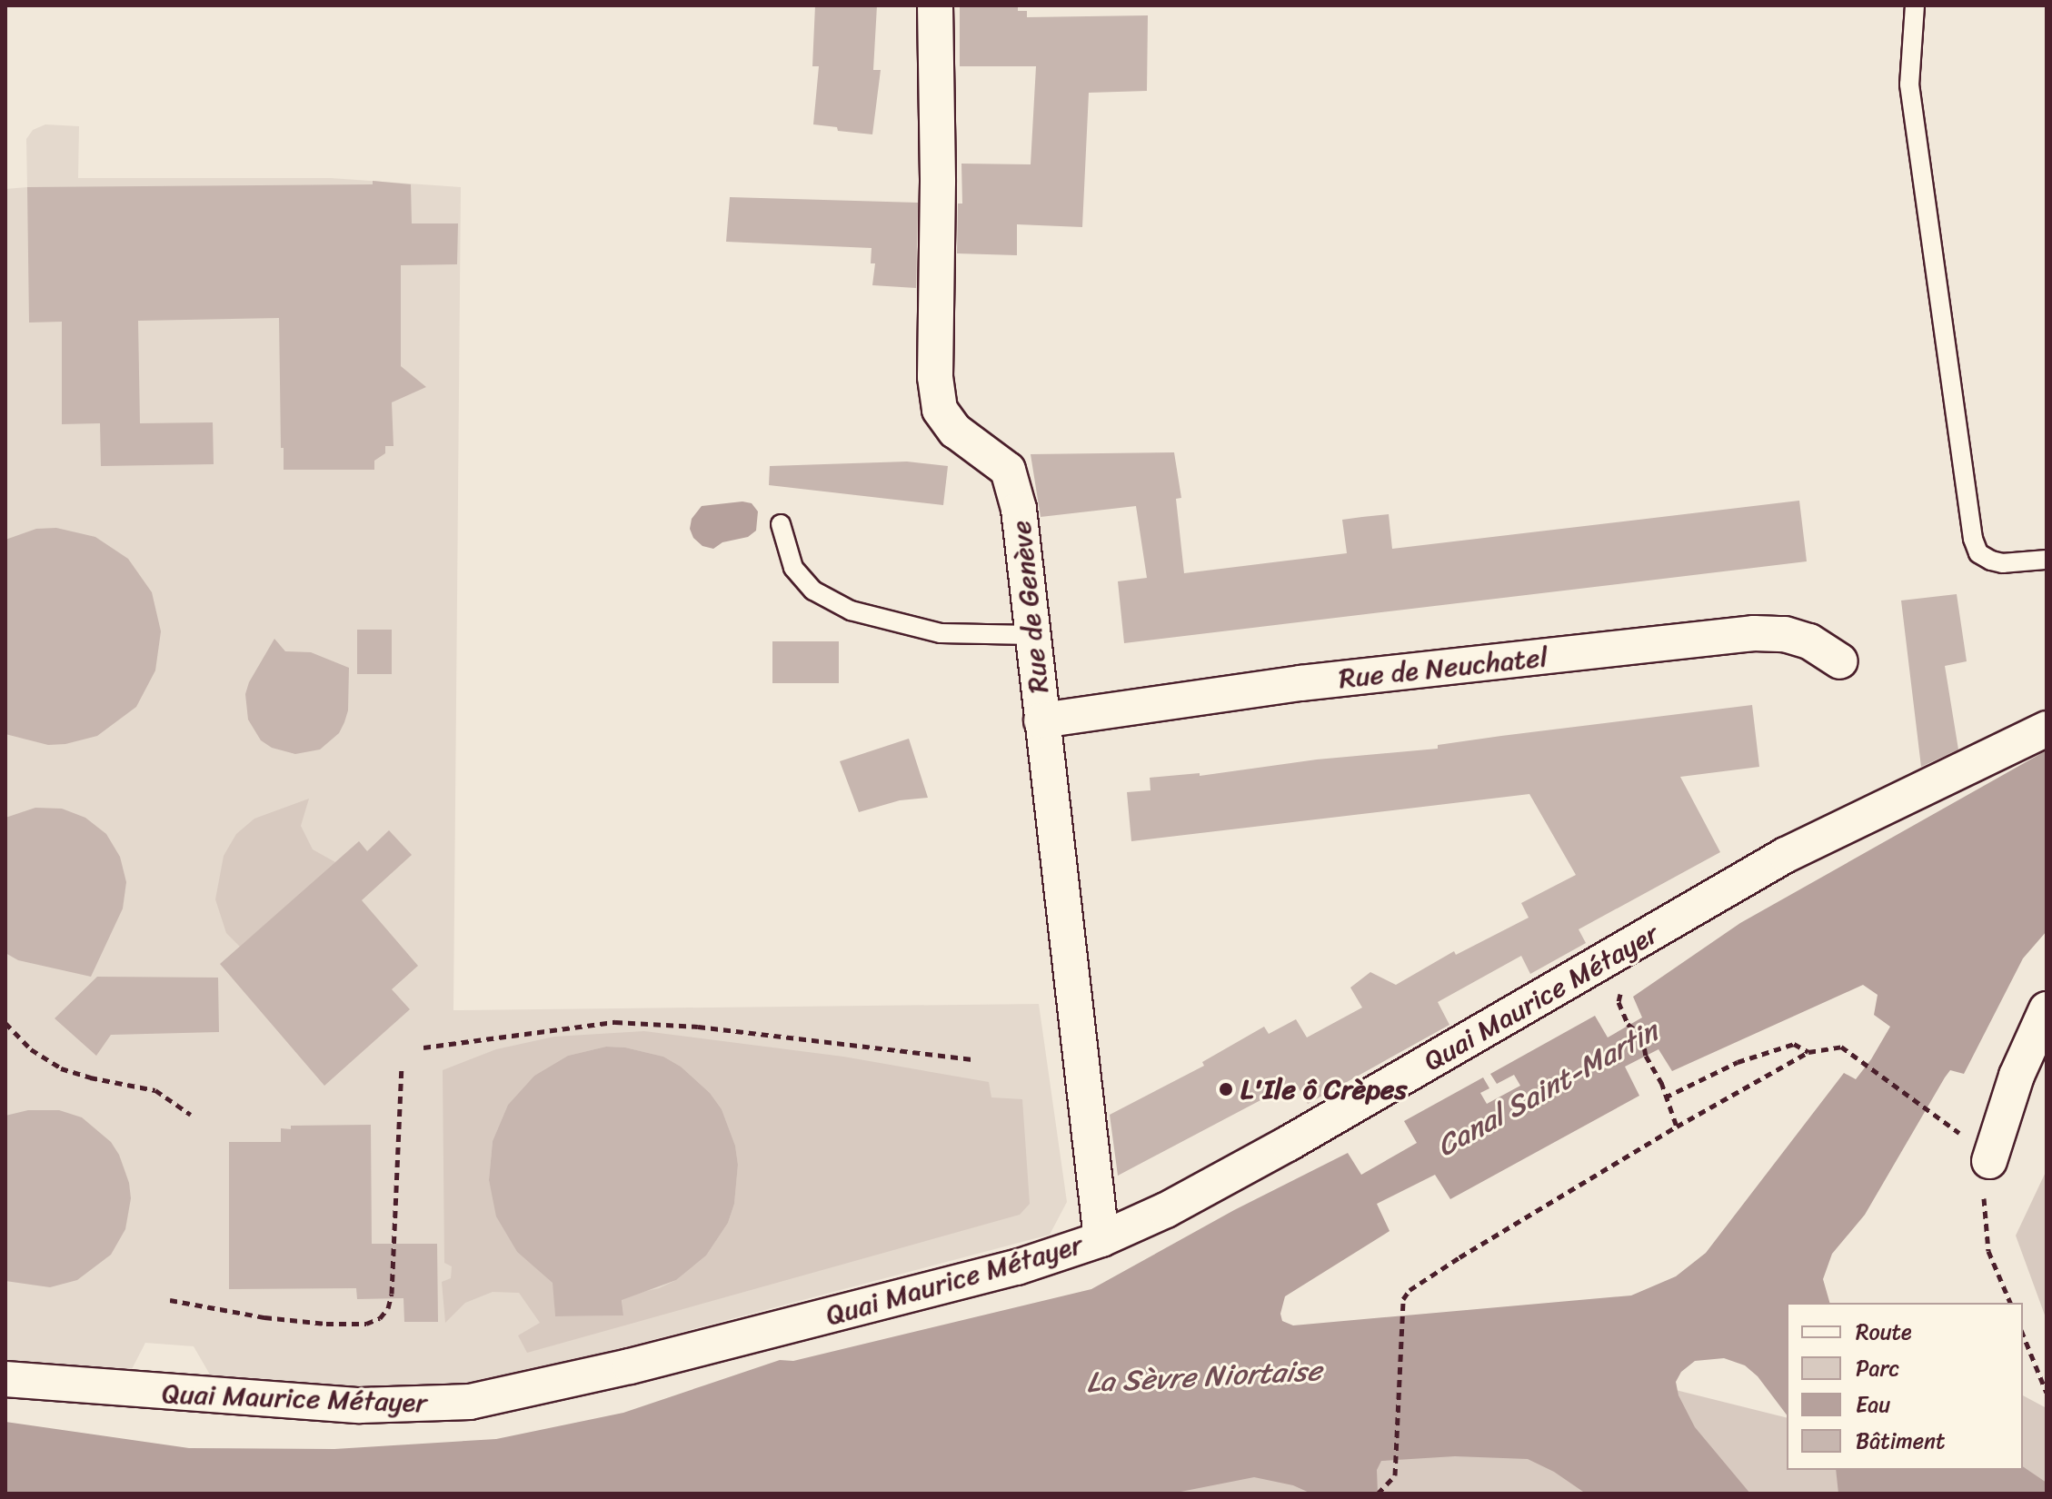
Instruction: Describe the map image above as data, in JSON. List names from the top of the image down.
{
  "streets": {
    "street": ["Rue de Genève", "Rue de Neuchatel", "Quai Maurice Métayer"]
  },
  "crossings": [
    ["Rue de Genève", "Rue de Neuchatel"],
    ["Rue de Genève", "Quai Maurice Métayer"]
  ],
  "water": ["Canal Saint-Martin", "La Sèvre Niortaise"],
  "places": ["L'Ile ô Crèpes"],
  "legend": [
    "Route",
    "Parc",
    "Eau",
    "Bâtiment"
  ]
}
